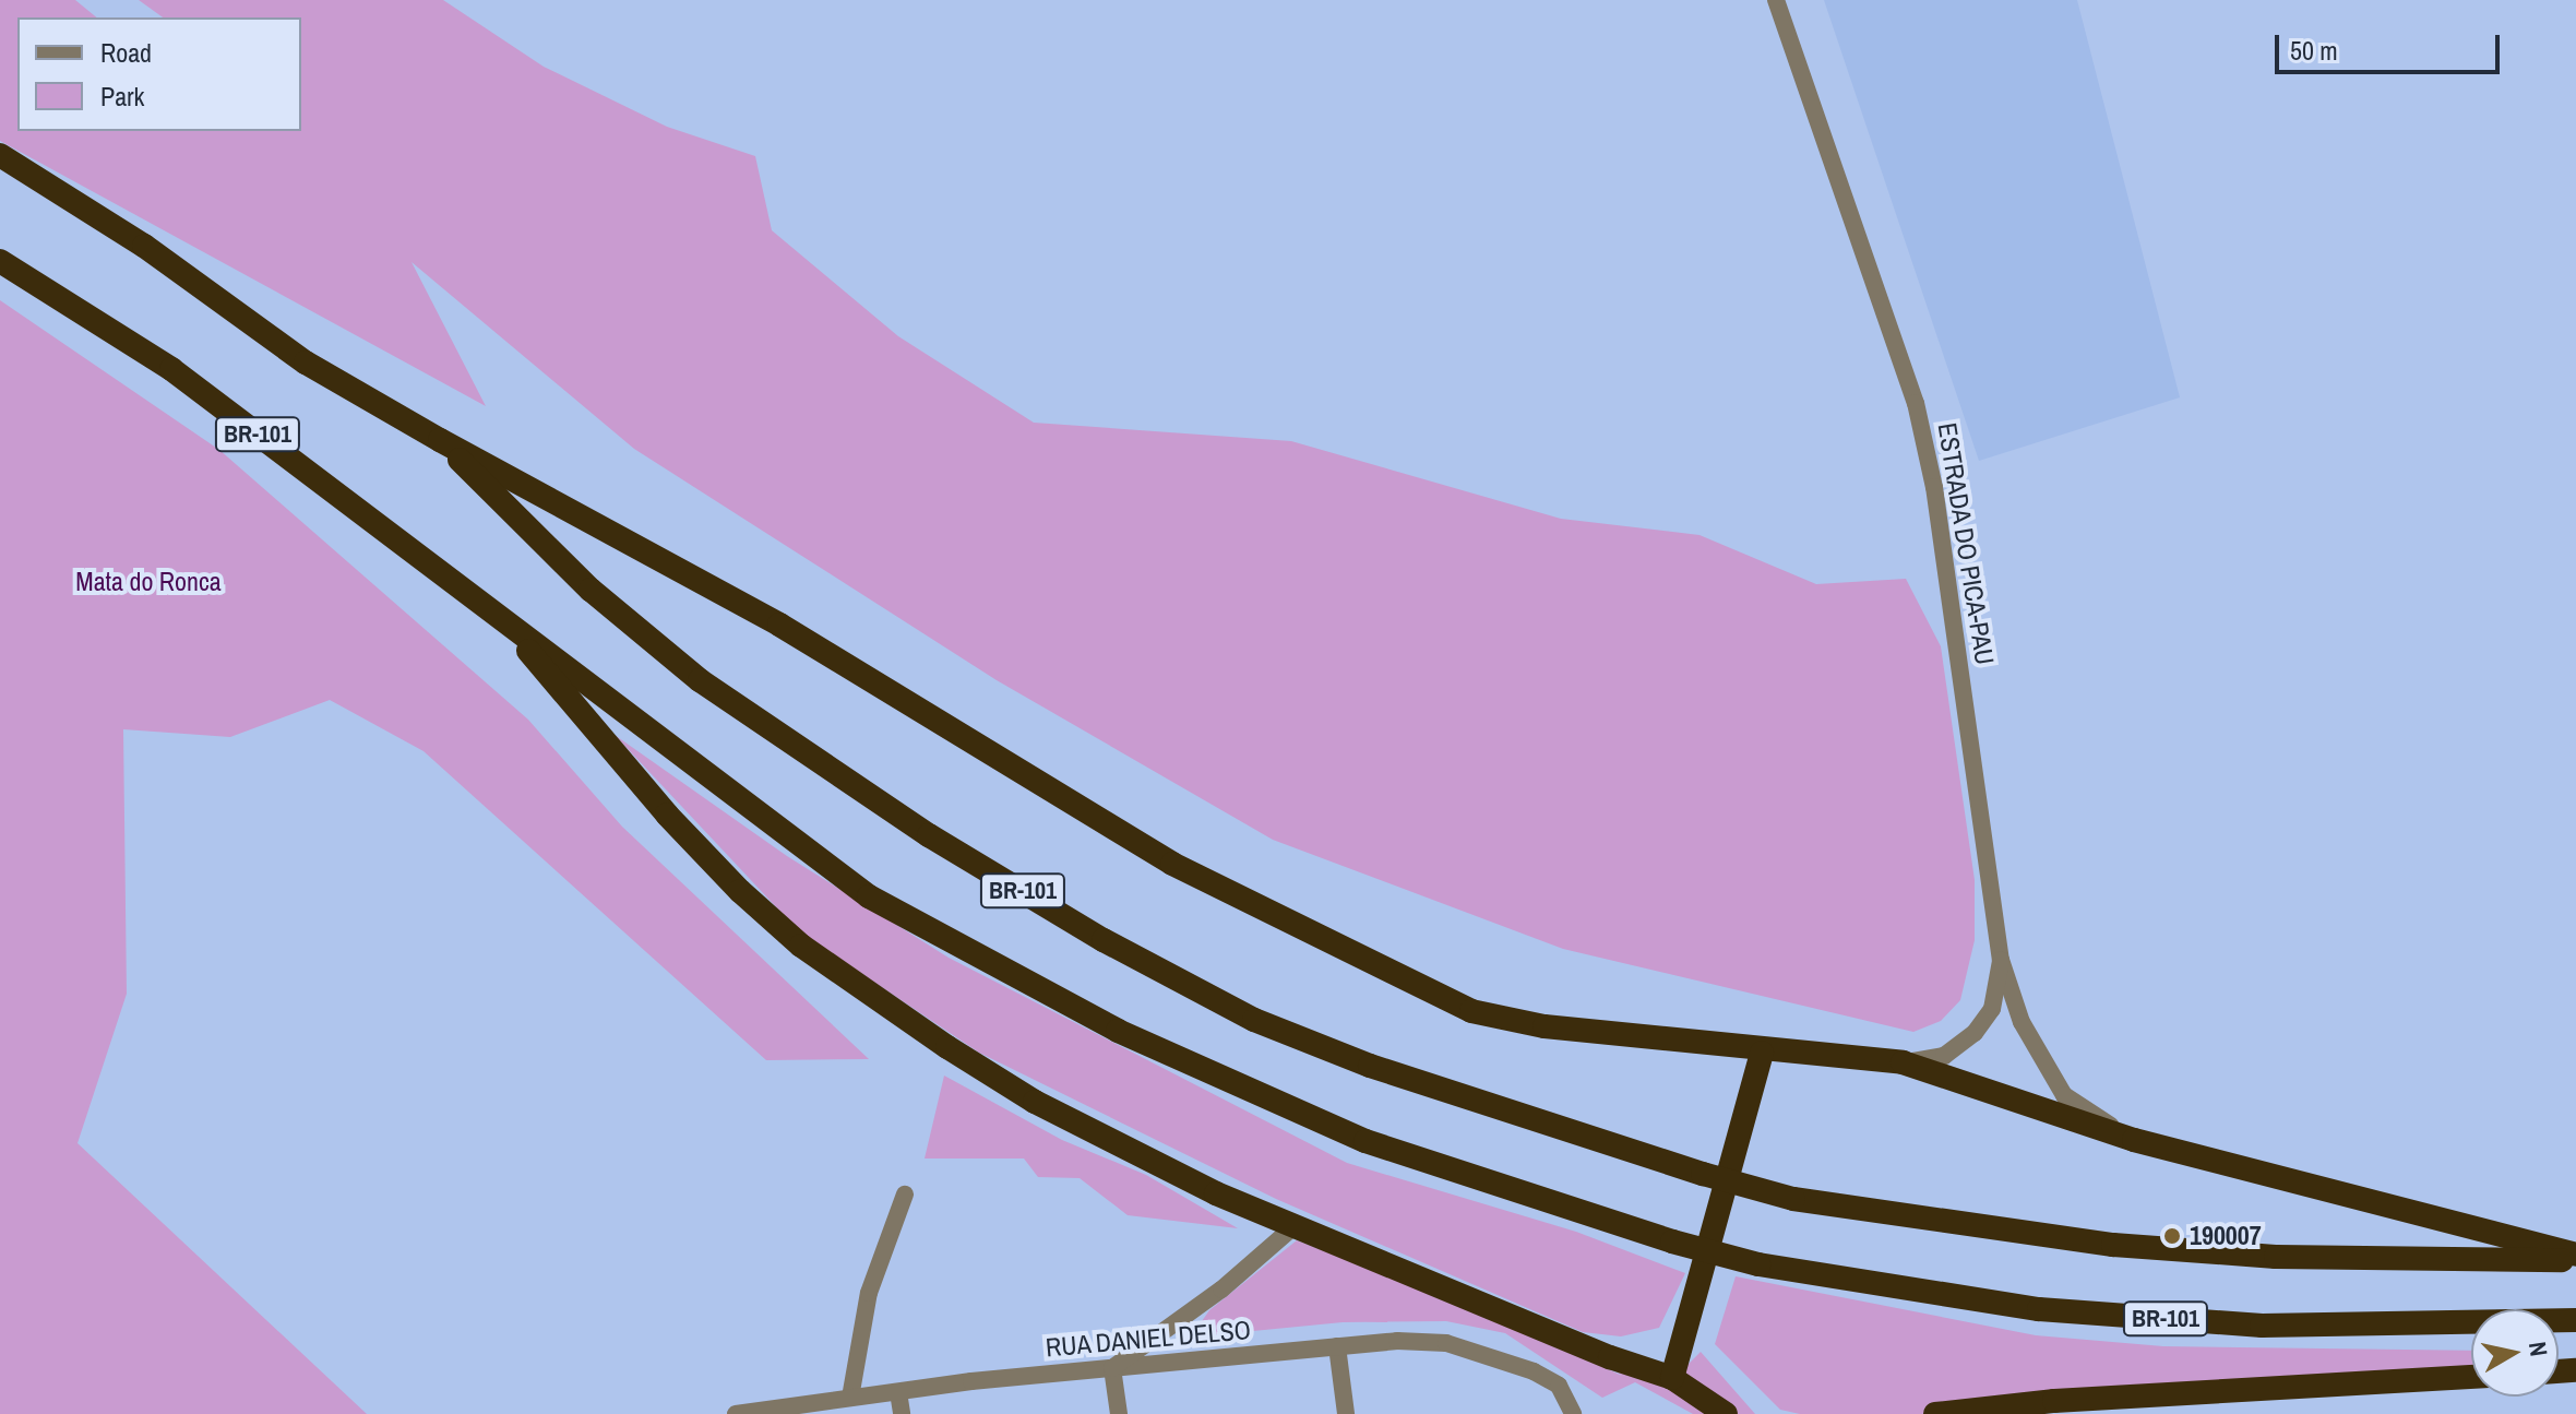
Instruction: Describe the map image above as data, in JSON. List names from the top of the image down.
{
  "streets": {
    "highway": ["BR-101"],
    "street": ["ESTRADA DO PICA-PAU", "RUA DANIEL DELSO"]
  },
  "parks": ["Mata do Ronca"],
  "places": ["190007"],
  "legend": ["Road", "Park"],
  "scale_bar": "50 m",
  "north": "right"
}
